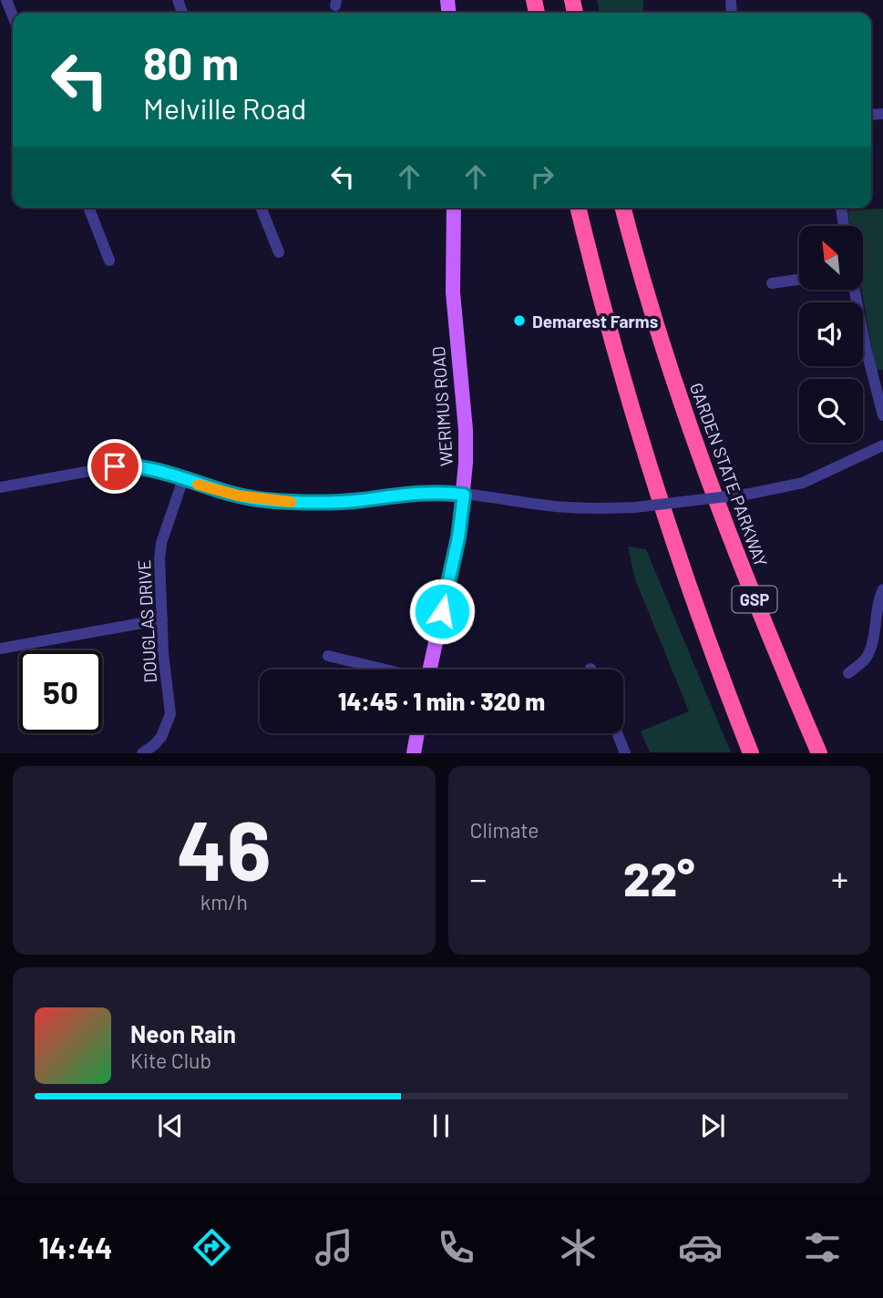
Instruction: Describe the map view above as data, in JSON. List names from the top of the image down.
{
  "streets": {
    "highway": ["GARDEN STATE PARKWAY", "GSP"],
    "main road": ["WERIMUS ROAD"],
    "street": ["DOUGLAS DRIVE"]
  },
  "places": ["Demarest Farms"],
  "north": "top left",
  "page": {
    "turn": ["80 m", "Melville Road"],
    "limit": "50",
    "trip": "14:45 · 1 min · 320 m",
    "tile": [
      ["46", "km/h"],
      "Climate"
    ],
    "heat": ["−", "22°", "+"],
    "song": ["Neon Rain", "Kite Club"],
    "tabs": "14:44"
  }
}
